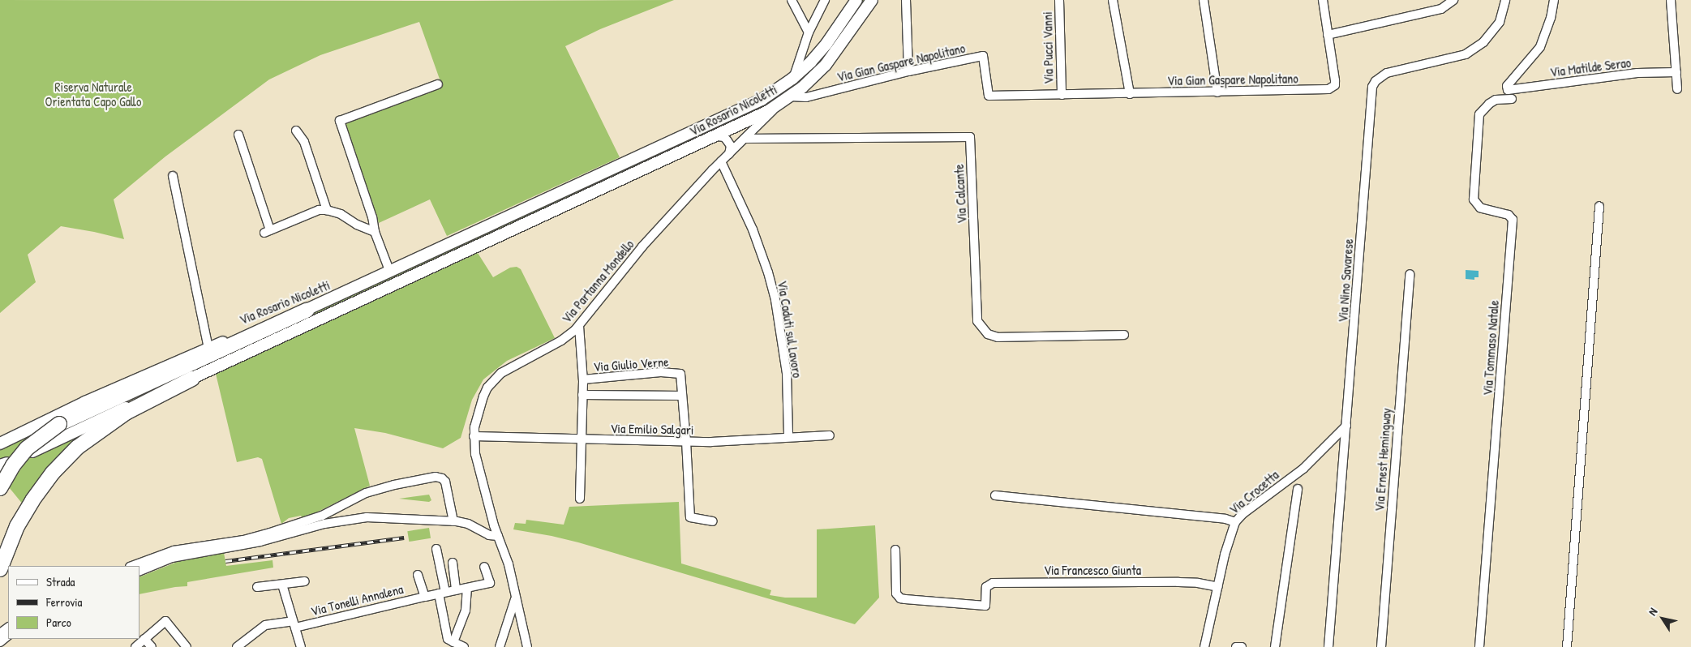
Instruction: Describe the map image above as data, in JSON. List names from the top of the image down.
{
  "streets": {
    "main road": ["Via Rosario Nicoletti"],
    "street": [
      "Via Pucci Vanni",
      "Via Gian Gaspare Napolitano",
      "Via Matilde Serao",
      "Via Calcante",
      "Via Nino Savarese",
      "Via Partanna Mondello",
      "Via Caduti sul Lavoro",
      "Via Tommaso Natale",
      "Via Giulio Verne",
      "Via Emilio Salgari",
      "Via Ernest Hemingway",
      "Via Crocetta",
      "Via Francesco Giunta",
      "Via Tonelli Annalena"
    ]
  },
  "crossings": [
    ["Via Pucci Vanni", "Via Gian Gaspare Napolitano"],
    ["Via Gian Gaspare Napolitano", "Via Rosario Nicoletti"],
    ["Via Matilde Serao", "Via Tommaso Natale"],
    ["Via Rosario Nicoletti", "Via Partanna Mondello"],
    ["Via Calcante", "Via Partanna Mondello"],
    ["Via Nino Savarese", "Via Crocetta"],
    ["Via Partanna Mondello", "Via Caduti sul Lavoro"],
    ["Via Partanna Mondello", "Via Emilio Salgari"],
    ["Via Caduti sul Lavoro", "Via Emilio Salgari"],
    ["Via Crocetta", "Via Francesco Giunta"]
  ],
  "parks": ["Riserva Naturale Orientata Capo Gallo"],
  "legend": ["Strada", "Ferrovia", "Parco"],
  "north": "top left"
}
